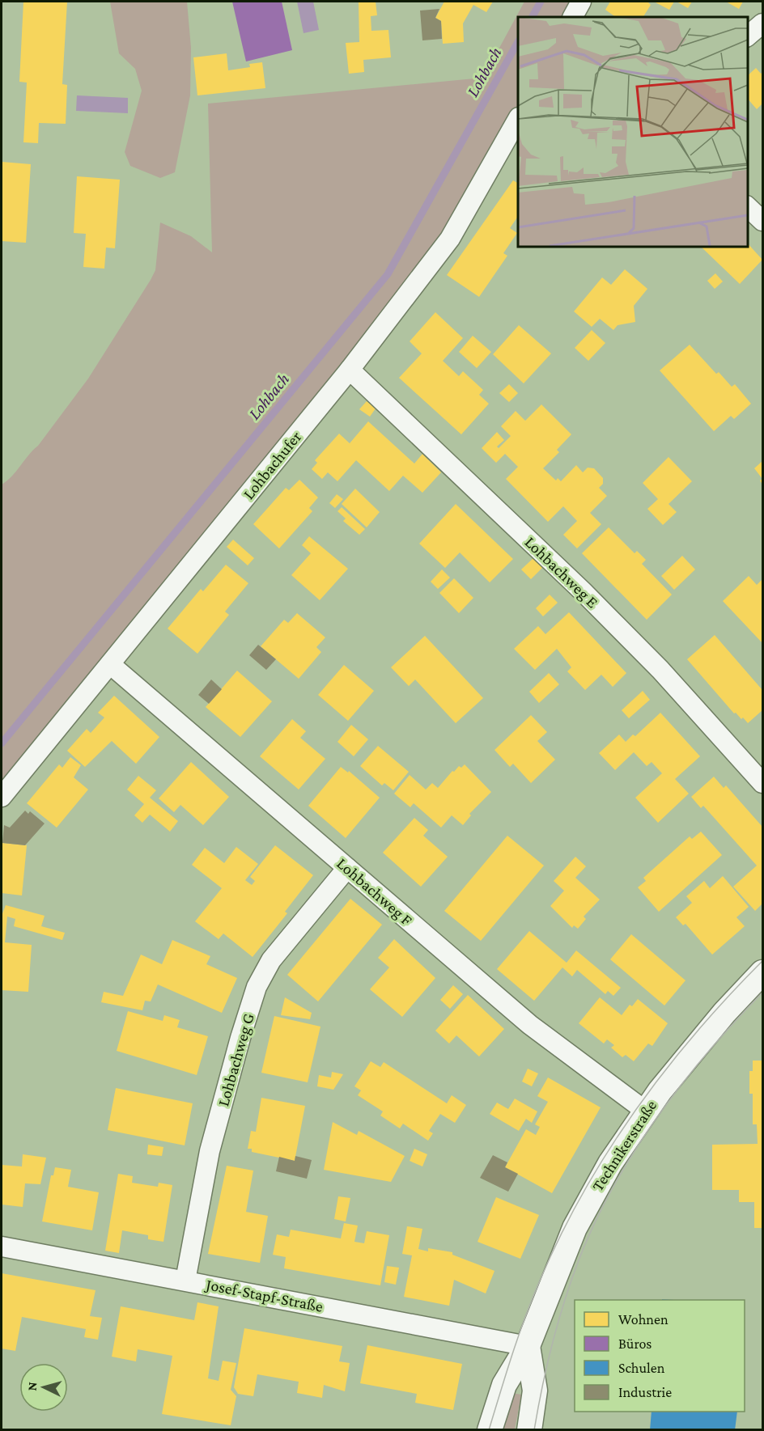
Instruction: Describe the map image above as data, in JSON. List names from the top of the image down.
{
  "streets": {
    "street": [
      "Lohbachufer",
      "Lohbachweg E",
      "Lohbachweg F",
      "Lohbachweg G",
      "Technikerstraße",
      "Josef-Stapf-Straße"
    ]
  },
  "crossings": [
    ["Lohbachufer", "Lohbachweg E"],
    ["Lohbachufer", "Lohbachweg F"],
    ["Lohbachweg F", "Lohbachweg G"],
    ["Lohbachweg F", "Technikerstraße"],
    ["Lohbachweg G", "Josef-Stapf-Straße"],
    ["Technikerstraße", "Josef-Stapf-Straße"]
  ],
  "water": ["Lohbach"],
  "legend": [
    "Wohnen",
    "Büros",
    "Schulen",
    "Industrie"
  ],
  "north": "left"
}
